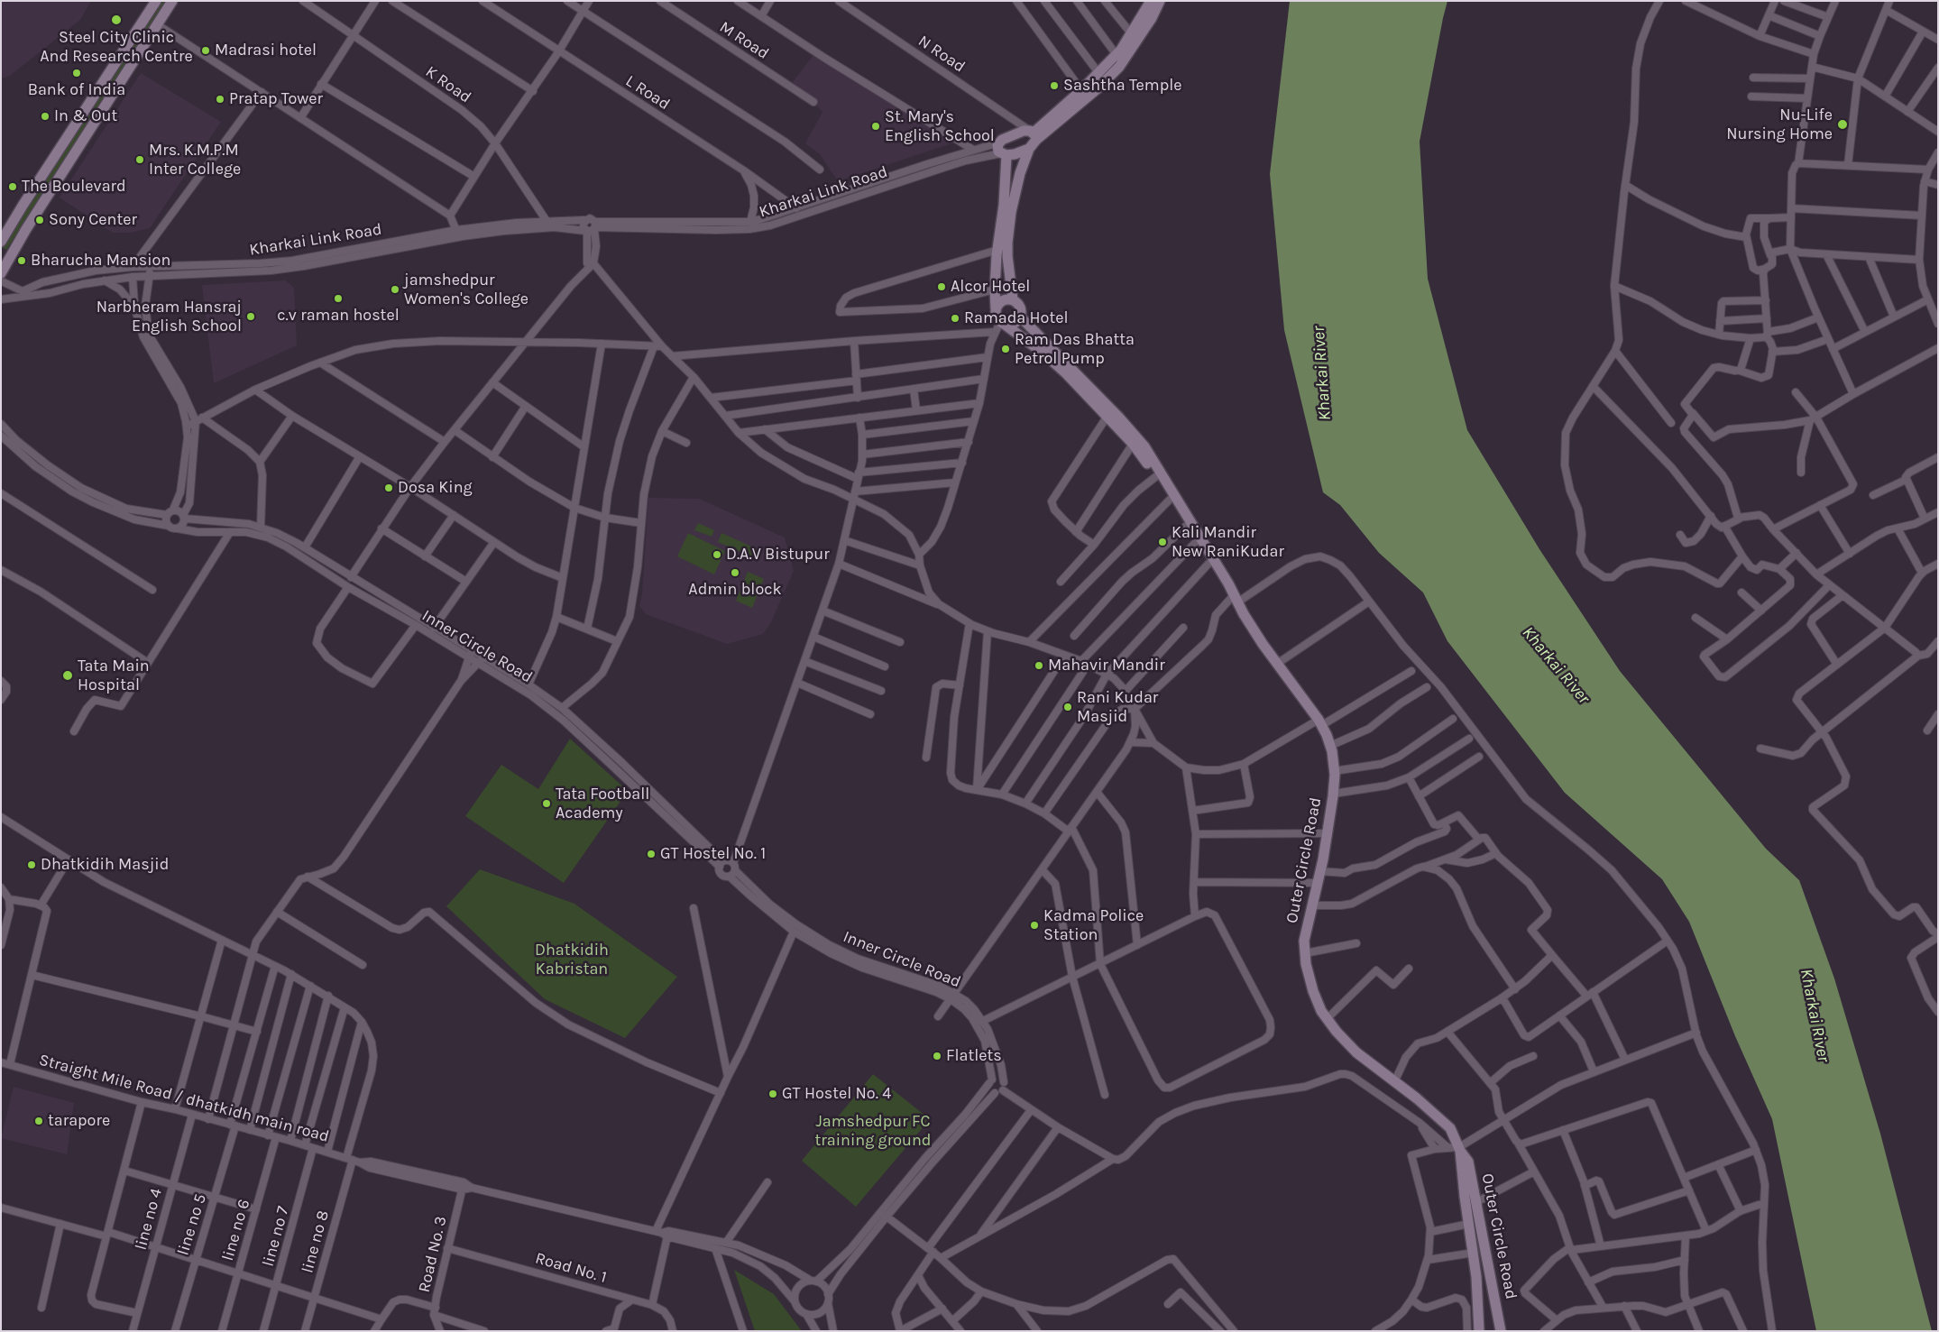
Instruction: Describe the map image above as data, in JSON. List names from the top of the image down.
{
  "streets": {
    "main road": ["Outer Circle Road"],
    "street": [
      "M Road",
      "N Road",
      "K Road",
      "L Road",
      "Kharkai Link Road",
      "Inner Circle Road",
      "Straight Mile Road / dhatkidh main road",
      "line no 4",
      "line no 5",
      "line no 6",
      "line no 7",
      "line no 8",
      "Road No. 3",
      "Road No. 1"
    ]
  },
  "crossings": [
    ["K Road", "Kharkai Link Road"],
    ["Straight Mile Road / dhatkidh main road", "line no 4"],
    ["Straight Mile Road / dhatkidh main road", "line no 5"],
    ["Straight Mile Road / dhatkidh main road", "line no 6"],
    ["Straight Mile Road / dhatkidh main road", "line no 7"],
    ["Straight Mile Road / dhatkidh main road", "line no 8"],
    ["Straight Mile Road / dhatkidh main road", "Road No. 3"],
    ["Road No. 3", "Road No. 1"]
  ],
  "water": ["Kharkai River"],
  "parks": ["Dhatkidih Kabristan", "Jamshedpur FC training ground"],
  "places": [
    "Steel City Clinic And Research Centre",
    "Madrasi hotel",
    "Bank of India",
    "Sashtha Temple",
    "Pratap Tower",
    "In & Out",
    "Nu-Life Nursing Home",
    "St. Mary's English School",
    "Mrs. K.M.P.M Inter College",
    "The Boulevard",
    "Sony Center",
    "Bharucha Mansion",
    "Alcor Hotel",
    "jamshedpur Women's College",
    "c.v raman hostel",
    "Narbheram Hansraj English School",
    "Ramada Hotel",
    "Ram Das Bhatta Petrol Pump",
    "Dosa King",
    "Kali Mandir New RaniKudar",
    "D.A.V Bistupur",
    "Admin block",
    "Mahavir Mandir",
    "Tata Main Hospital",
    "Rani Kudar Masjid",
    "Tata Football Academy",
    "GT Hostel No. 1",
    "Dhatkidih Masjid",
    "Kadma Police Station",
    "Flatlets",
    "GT Hostel No. 4",
    "tarapore"
  ]
}
